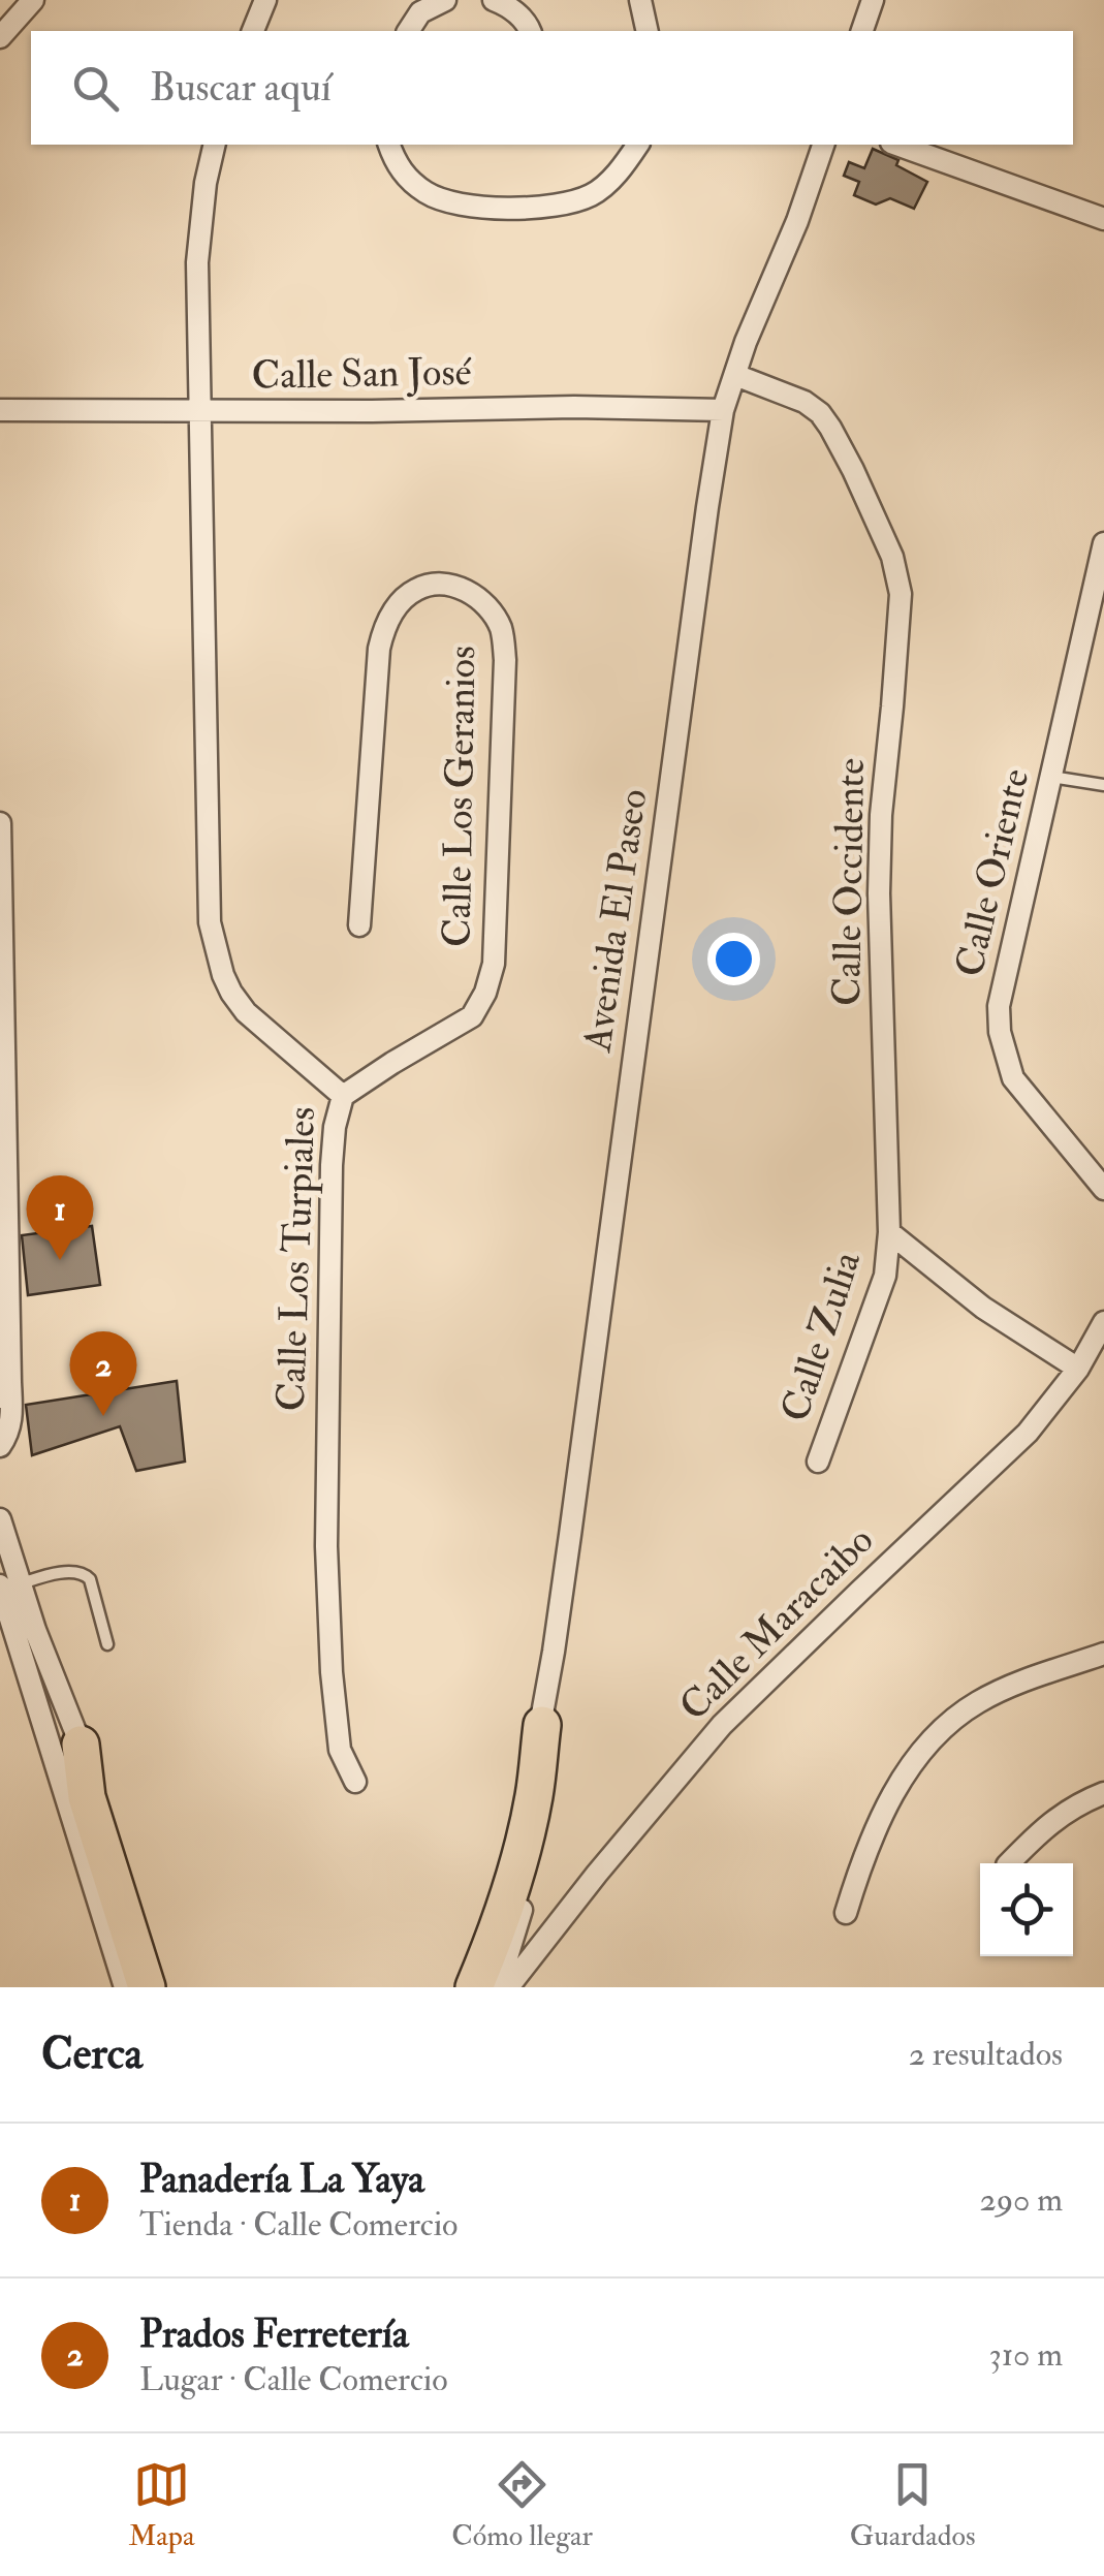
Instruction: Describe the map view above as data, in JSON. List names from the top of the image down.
{
  "streets": {
    "street": [
      "Calle San José",
      "Calle Los Geranios",
      "Calle Oriente",
      "Calle Occidente",
      "Avenida El Paseo",
      "Calle Los Turpiales",
      "Calle Zulia",
      "Calle Maracaibo"
    ]
  },
  "crossings": [
    ["Calle San José", "Avenida El Paseo"],
    ["Calle San José", "Calle Los Turpiales"],
    ["Calle Los Geranios", "Calle Los Turpiales"],
    ["Calle Occidente", "Avenida El Paseo"],
    ["Calle Occidente", "Calle Zulia"]
  ],
  "page": {
    "search": "Buscar aquí",
    "pins": ["1", "2"],
    "heading": ["Cerca", "2 resultados"],
    "list": [
      {
        "mark": "1",
        "name": "Panadería La Yaya",
        "note": "Tienda · Calle Comercio",
        "value": "290 m"
      },
      {
        "mark": "2",
        "name": "Prados Ferretería",
        "note": "Lugar · Calle Comercio",
        "value": "310 m"
      }
    ],
    "nav": ["Mapa", "Cómo llegar", "Guardados"]
  }
}
